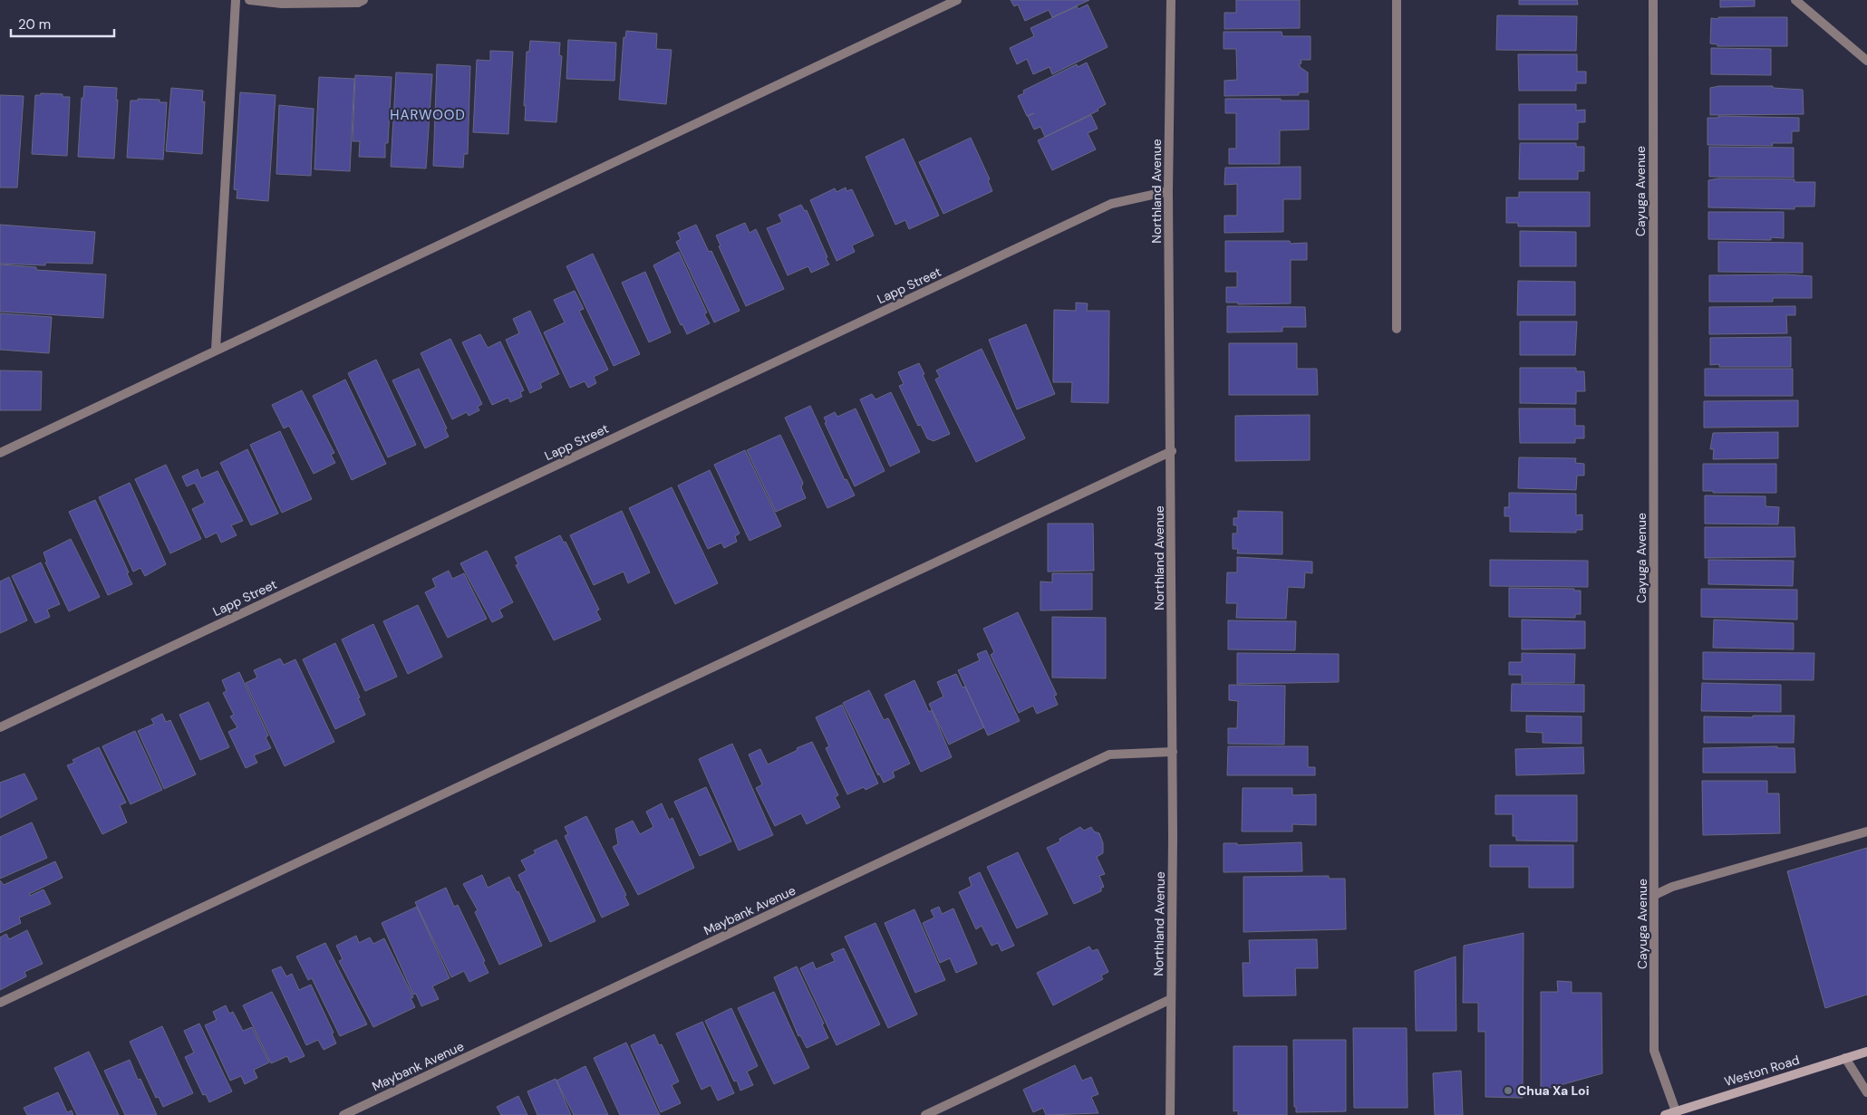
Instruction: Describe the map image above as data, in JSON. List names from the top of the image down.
{
  "streets": {
    "main road": ["Weston Road"],
    "street": [
      "Northland Avenue",
      "Cayuga Avenue",
      "Lapp Street",
      "Maybank Avenue"
    ]
  },
  "crossings": [
    ["Northland Avenue", "Lapp Street"],
    ["Northland Avenue", "Maybank Avenue"],
    ["Cayuga Avenue", "Weston Road"]
  ],
  "districts": ["HARWOOD"],
  "places": ["Chua Xa Loi"],
  "scale_bar": "20 m"
}
